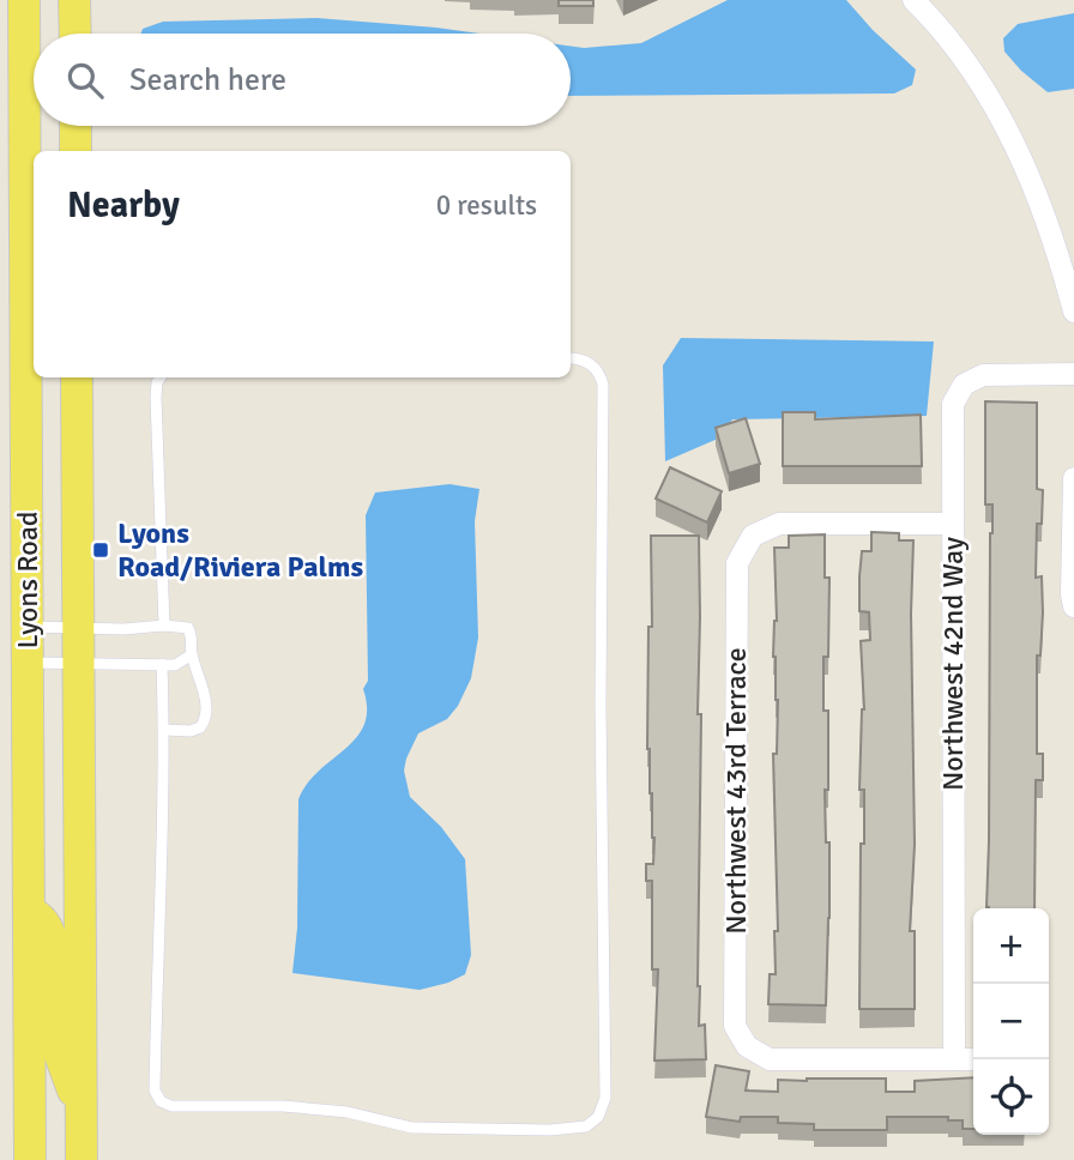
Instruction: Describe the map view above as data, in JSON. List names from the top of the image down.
{
  "streets": {
    "main road": ["Lyons Road"],
    "street": ["Northwest 42nd Way", "Northwest 43rd Terrace"]
  },
  "crossings": [
    ["Northwest 42nd Way", "Northwest 43rd Terrace"]
  ],
  "places": {
    "transit": ["Lyons Road/Riviera Palms"]
  },
  "page": {
    "search": "Search here",
    "heading": ["Nearby", "0 results"],
    "map_buttons": ["+", "−"]
  }
}
